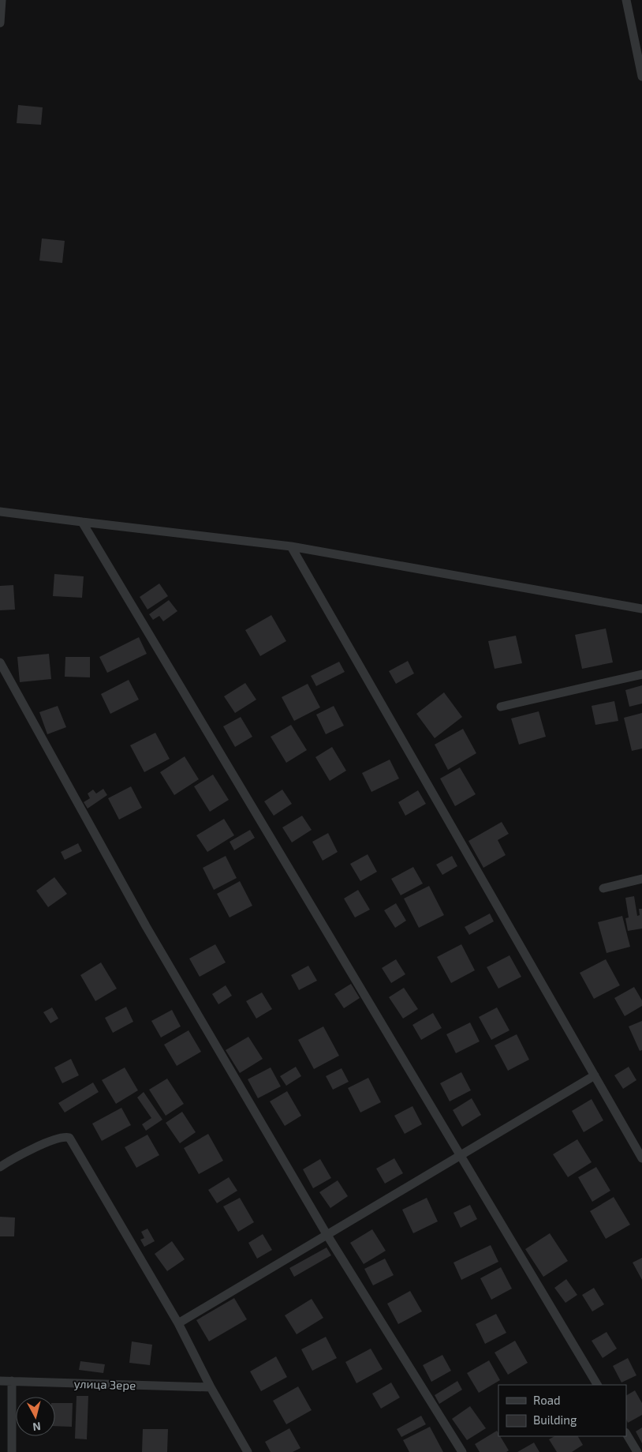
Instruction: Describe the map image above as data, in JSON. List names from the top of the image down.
{
  "streets": {
    "street": ["улица Зере"]
  },
  "legend": ["Road", "Building"],
  "north": "bottom"
}
